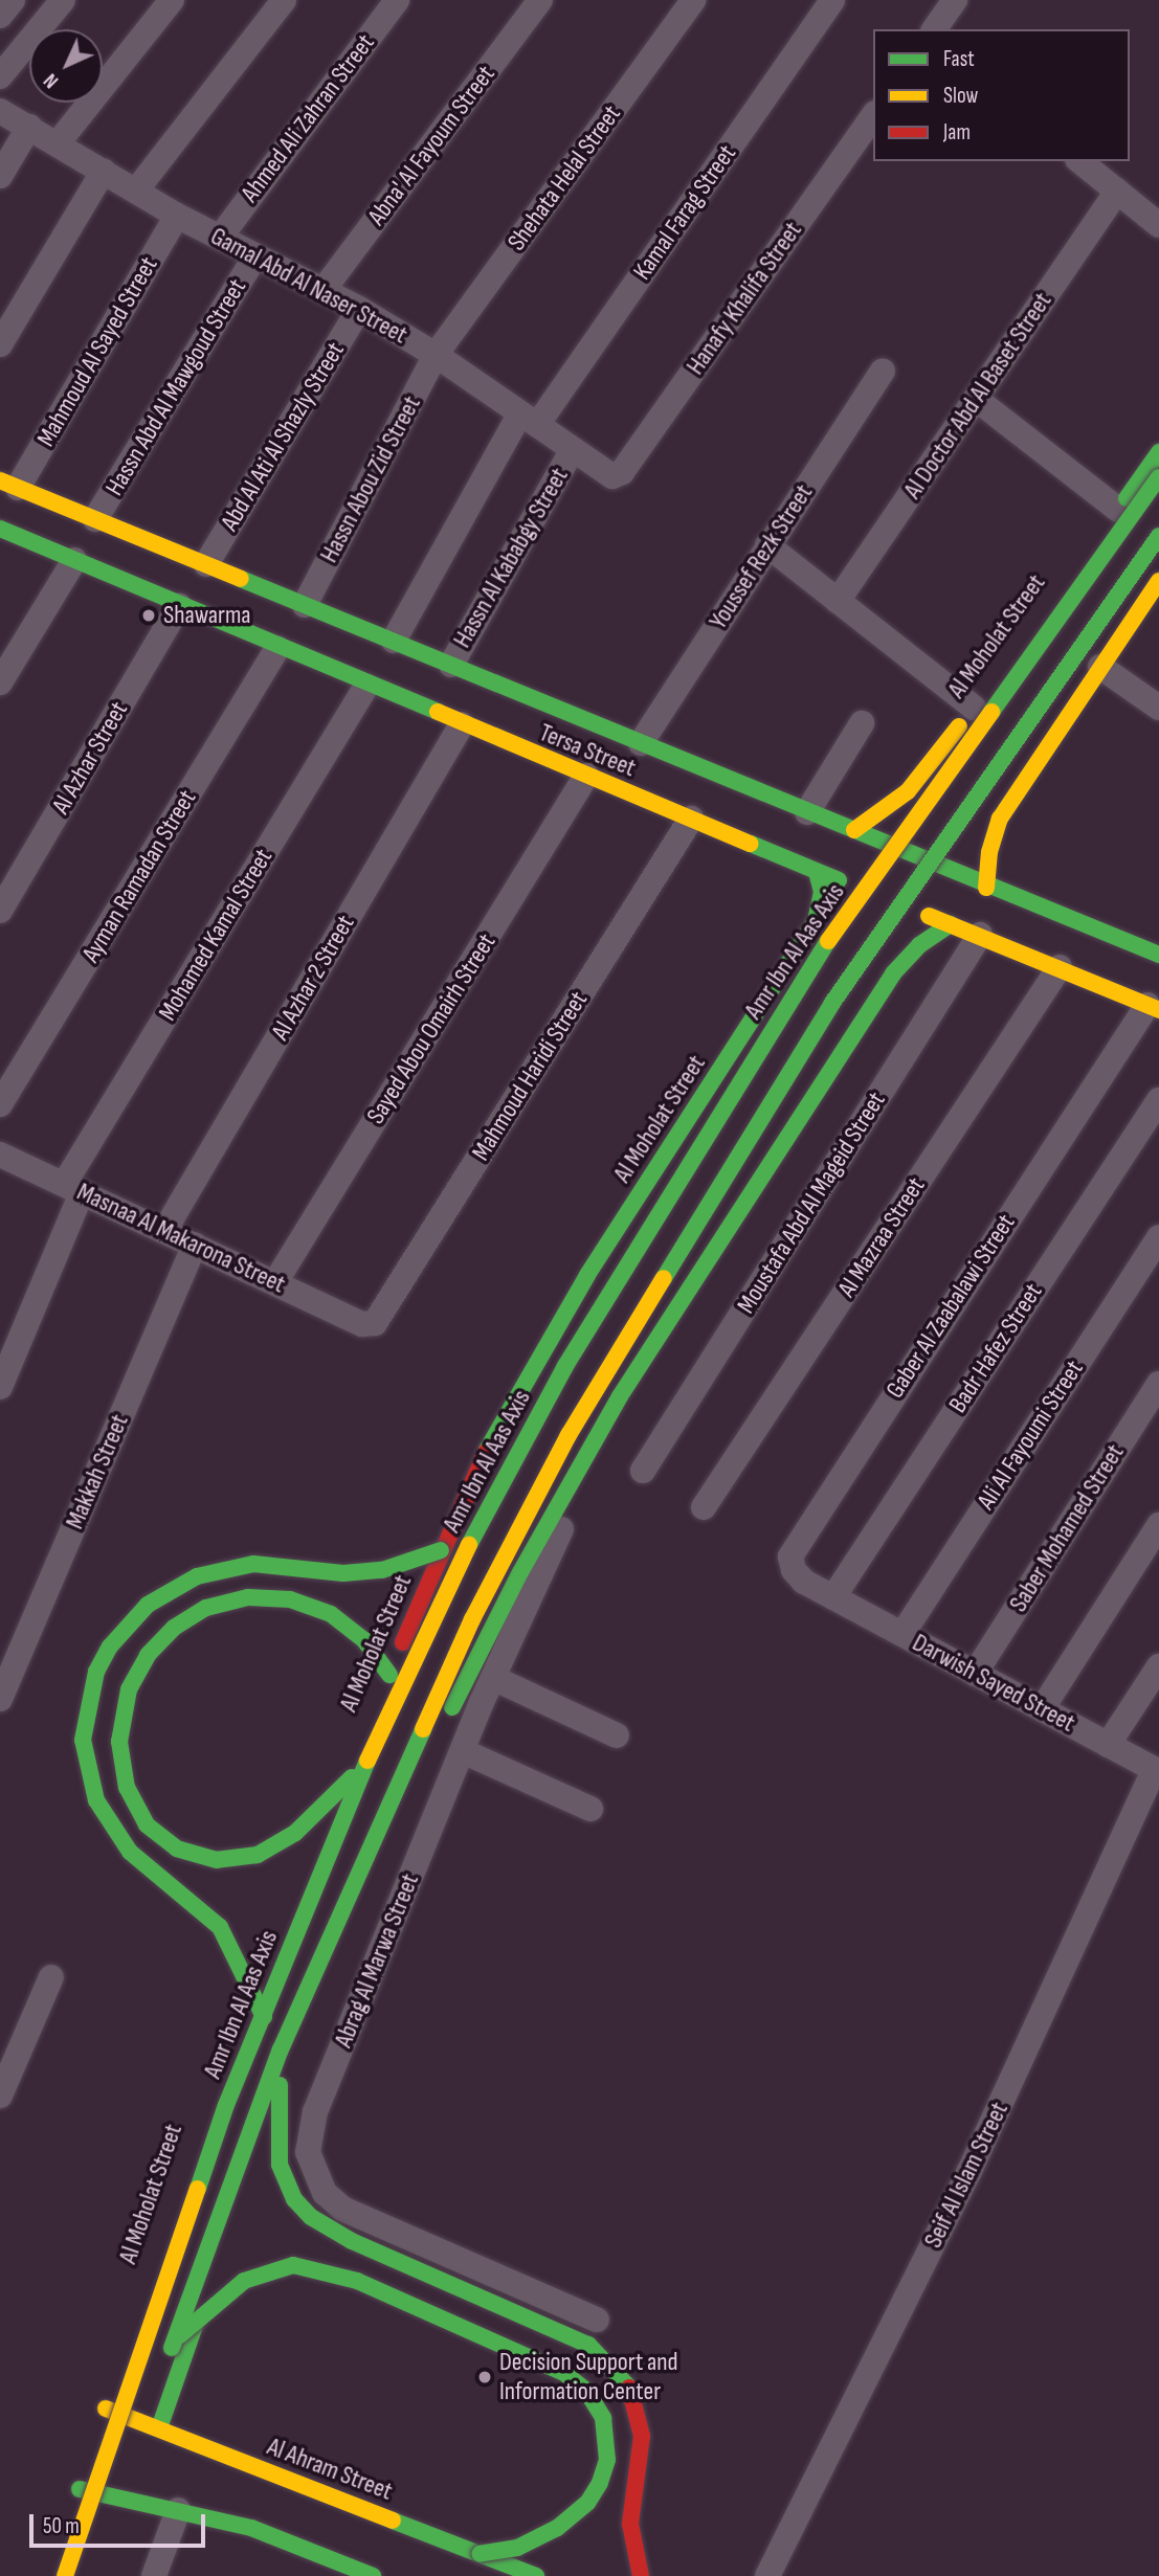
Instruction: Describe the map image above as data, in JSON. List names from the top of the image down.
{
  "streets": {
    "main road": [
      "Al Moholat Street",
      "Tersa Street",
      "Amr Ibn Al Aas Axis",
      "Al Ahram Street"
    ],
    "street": [
      "Ahmed Ali Zahran Street",
      "Abna' Al Fayoum Street",
      "Shehata Helal Street",
      "Kamal Farag Street",
      "Gamal Abd Al Naser Street",
      "Hanafy Khalifa Street",
      "Mahmoud Al Sayed Street",
      "Hassn Abd Al Mawgoud Street",
      "Al Doctor Abd Al Baset Street",
      "Abd Al Ati Al Shazly Street",
      "Hassn Abou Zid Street",
      "Youssef Rezk Street",
      "Hassn Al Kababgy Street",
      "Al Azhar Street",
      "Ayman Ramadan Street",
      "Mohamed Kamal Street",
      "Al Azhar 2 Street",
      "Sayed Abou Omairh Street",
      "Mahmoud Haridi Street",
      "Moustafa Abd Al Mageid Street",
      "Al Mazraa Street",
      "Masnaa Al Makarona Street",
      "Gaber Al Zaabalawi Street",
      "Badr Hafez Street",
      "Ali Al Fayoumi Street",
      "Makkah Street",
      "Saber Mohamed Street",
      "Darwish Sayed Street",
      "Abrag Al Marwa Street",
      "Seif Al Islam Street"
    ]
  },
  "crossings": [
    ["Ahmed Ali Zahran Street", "Gamal Abd Al Naser Street"],
    ["Abna' Al Fayoum Street", "Gamal Abd Al Naser Street"],
    ["Shehata Helal Street", "Gamal Abd Al Naser Street"],
    ["Shehata Helal Street", "Hassn Abou Zid Street"],
    ["Kamal Farag Street", "Gamal Abd Al Naser Street"],
    ["Kamal Farag Street", "Tersa Street"],
    ["Gamal Abd Al Naser Street", "Hanafy Khalifa Street"],
    ["Gamal Abd Al Naser Street", "Mahmoud Al Sayed Street"],
    ["Gamal Abd Al Naser Street", "Hassn Abd Al Mawgoud Street"],
    ["Gamal Abd Al Naser Street", "Abd Al Ati Al Shazly Street"],
    ["Gamal Abd Al Naser Street", "Hassn Abou Zid Street"],
    ["Gamal Abd Al Naser Street", "Hassn Al Kababgy Street"],
    ["Mahmoud Al Sayed Street", "Tersa Street"],
    ["Hassn Abd Al Mawgoud Street", "Tersa Street"],
    ["Abd Al Ati Al Shazly Street", "Tersa Street"],
    ["Hassn Abou Zid Street", "Tersa Street"],
    ["Youssef Rezk Street", "Tersa Street"],
    ["Hassn Al Kababgy Street", "Tersa Street"],
    ["Al Moholat Street", "Tersa Street"],
    ["Al Moholat Street", "Al Ahram Street"],
    ["Tersa Street", "Al Azhar Street"],
    ["Tersa Street", "Ayman Ramadan Street"],
    ["Tersa Street", "Mohamed Kamal Street"],
    ["Tersa Street", "Al Azhar 2 Street"],
    ["Tersa Street", "Sayed Abou Omairh Street"],
    ["Tersa Street", "Mahmoud Haridi Street"],
    ["Tersa Street", "Moustafa Abd Al Mageid Street"],
    ["Tersa Street", "Al Mazraa Street"],
    ["Tersa Street", "Gaber Al Zaabalawi Street"],
    ["Mohamed Kamal Street", "Masnaa Al Makarona Street"],
    ["Al Azhar 2 Street", "Masnaa Al Makarona Street"],
    ["Sayed Abou Omairh Street", "Masnaa Al Makarona Street"],
    ["Mahmoud Haridi Street", "Masnaa Al Makarona Street"],
    ["Masnaa Al Makarona Street", "Makkah Street"],
    ["Gaber Al Zaabalawi Street", "Badr Hafez Street"],
    ["Gaber Al Zaabalawi Street", "Darwish Sayed Street"],
    ["Badr Hafez Street", "Darwish Sayed Street"],
    ["Ali Al Fayoumi Street", "Darwish Sayed Street"],
    ["Saber Mohamed Street", "Darwish Sayed Street"],
    ["Darwish Sayed Street", "Seif Al Islam Street"]
  ],
  "places": ["Shawarma", "Decision Support and Information Center"],
  "legend": ["Fast", "Slow", "Jam"],
  "scale_bar": "50 m",
  "north": "bottom left"
}
